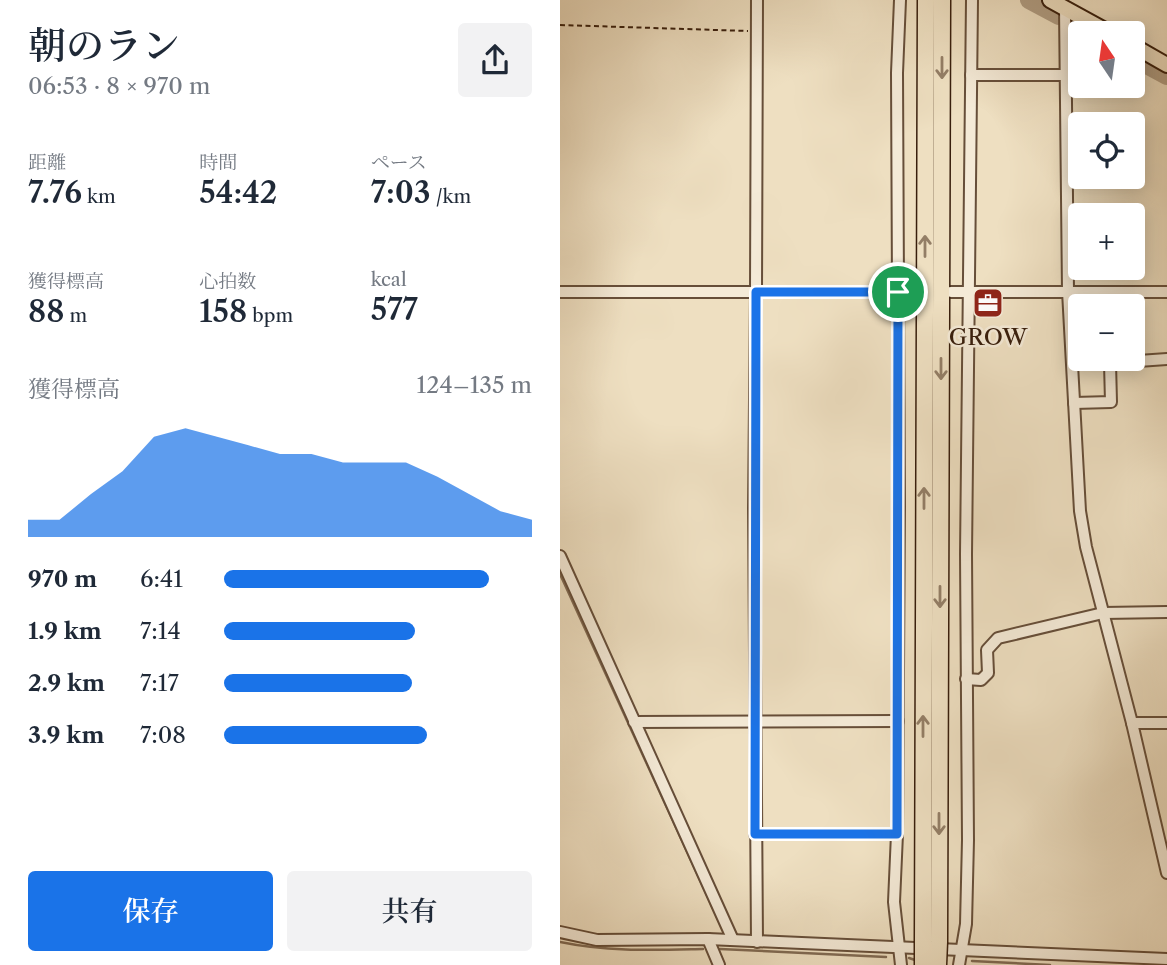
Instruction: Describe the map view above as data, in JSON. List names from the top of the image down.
{
  "places": {
    "office": ["GROW"]
  },
  "north": "top",
  "page": {
    "heading": ["朝のラン", "06:53 · 8 × 970 m"],
    "map_buttons": ["+", "−"],
    "stats": [
      ["距離", "7.76 km"],
      ["時間", "54:42"],
      ["ペース", "7:03 /km"],
      ["獲得標高", "88 m"],
      ["心拍数", "158 bpm"],
      ["kcal", "577"]
    ],
    "chart": ["獲得標高", "124–135 m"],
    "list": [
      {
        "name": "970 m",
        "note": "6:41"
      },
      {
        "name": "1.9 km",
        "note": "7:14"
      },
      {
        "name": "2.9 km",
        "note": "7:17"
      },
      {
        "name": "3.9 km",
        "note": "7:08"
      }
    ],
    "buttons": ["保存", "共有"]
  }
}
